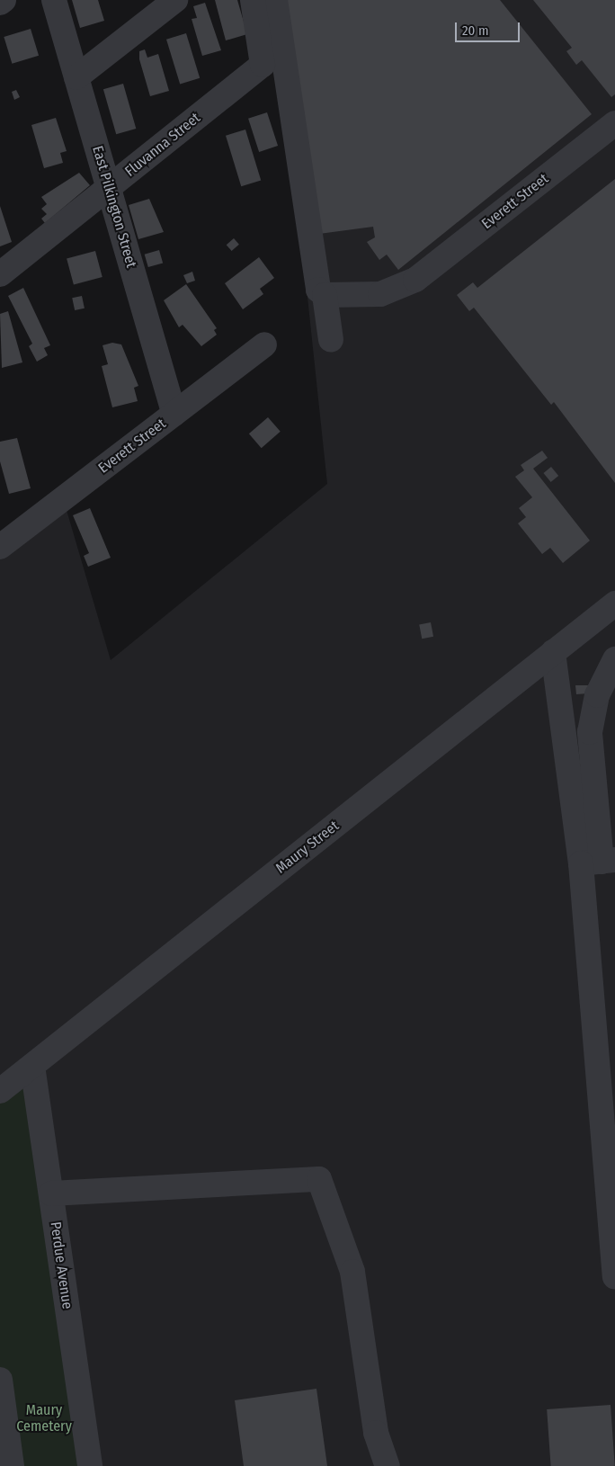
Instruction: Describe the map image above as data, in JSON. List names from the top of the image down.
{
  "streets": {
    "street": [
      "Fluvanna Street",
      "Everett Street",
      "East Pilkington Street",
      "Maury Street",
      "Perdue Avenue"
    ]
  },
  "crossings": [
    ["Fluvanna Street", "East Pilkington Street"],
    ["Everett Street", "East Pilkington Street"],
    ["Maury Street", "Perdue Avenue"]
  ],
  "parks": ["Maury Cemetery"],
  "scale_bar": "20 m"
}
